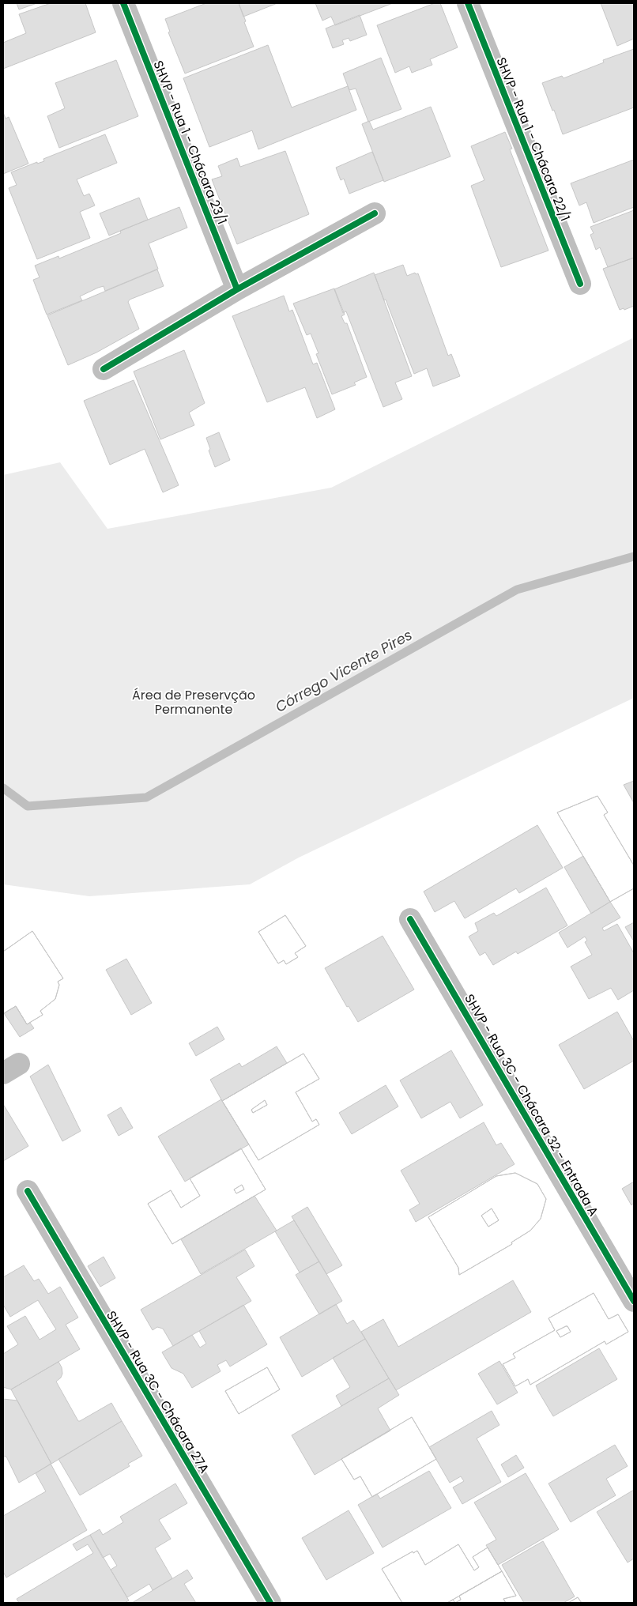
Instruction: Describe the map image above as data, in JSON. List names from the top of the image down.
{
  "streets": {
    "street": [
      "SHVP - Rua 1 - Chácara 22/1",
      "SHVP - Rua 1 - Chácara 23/1",
      "SHVP - Rua 3C - Chácara 32 - Entrada A",
      "SHVP - Rua 3C - Chácara 27A"
    ]
  },
  "water": ["Córrego Vicente Pires"],
  "parks": ["Área de Preservção Permanente"]
}
